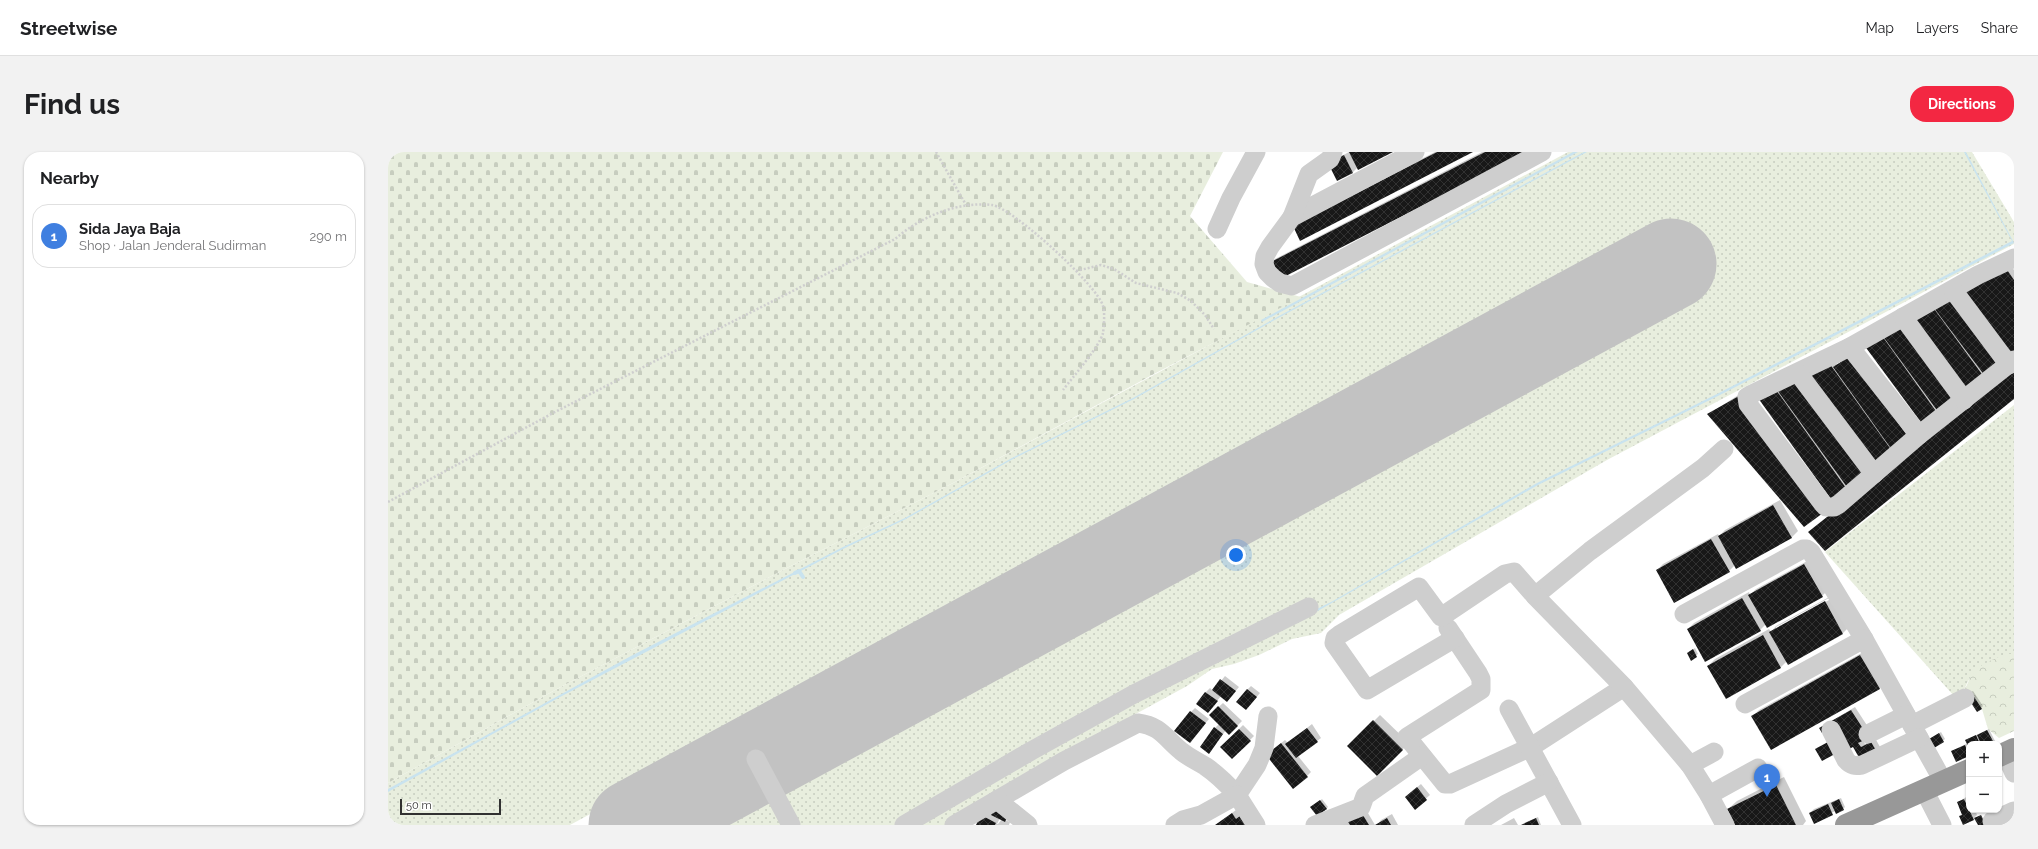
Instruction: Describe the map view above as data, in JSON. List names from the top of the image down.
{
  "scale_bar": "50 m",
  "page": {
    "header": "Streetwise",
    "nav": ["Map", "Layers", "Share"],
    "buttons": "Directions",
    "title": "Find us",
    "heading": "Nearby",
    "list": [
      {
        "mark": "1",
        "name": "Sida Jaya Baja",
        "note": "Shop · Jalan Jenderal Sudirman",
        "value": "290 m"
      }
    ],
    "map_buttons": ["+", "−"],
    "pins": "1",
    "scale": "50 m"
  }
}
